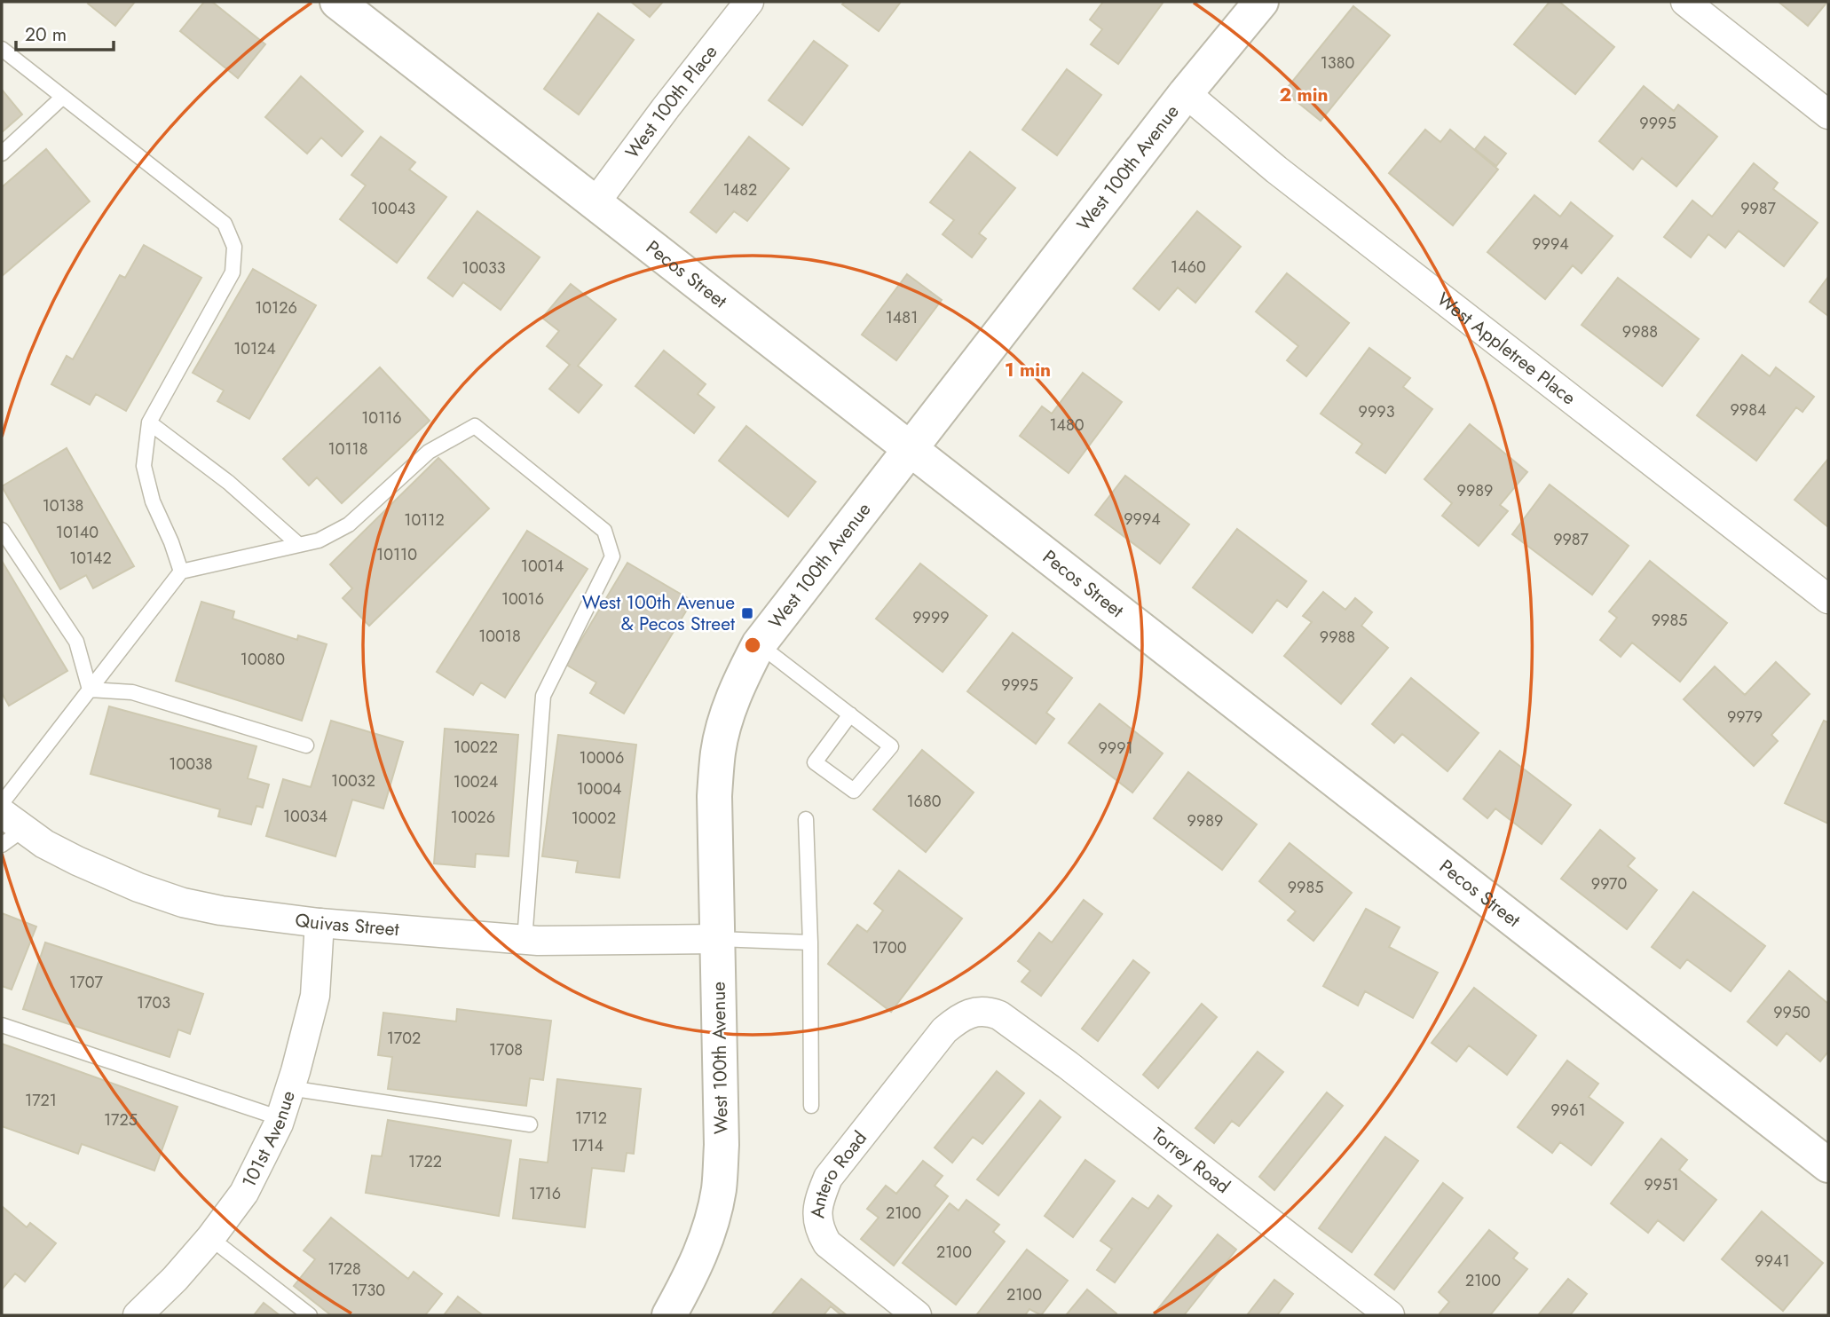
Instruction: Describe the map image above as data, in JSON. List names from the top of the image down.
{
  "streets": {
    "street": [
      "West 100th Place",
      "West 100th Avenue",
      "Pecos Street",
      "West Appletree Place",
      "Quivas Street",
      "101st Avenue",
      "Torrey Road",
      "Antero Road"
    ]
  },
  "crossings": [
    ["West 100th Place", "Pecos Street"],
    ["West 100th Avenue", "Pecos Street"],
    ["West 100th Avenue", "West Appletree Place"],
    ["West 100th Avenue", "Quivas Street"],
    ["Quivas Street", "101st Avenue"],
    ["Torrey Road", "Antero Road"]
  ],
  "places": {
    "transit": ["West 100th Avenue & Pecos Street"]
  },
  "house_numbers": [
    "1380",
    "9995",
    "1482",
    "10043",
    "9987",
    "9994",
    "1460",
    "10033",
    "10126",
    "1481",
    "9988",
    "10124",
    "9984",
    "9993",
    "10116",
    "1480",
    "10118",
    "9989",
    "10138",
    "9994",
    "10112",
    "10140",
    "9987",
    "10110",
    "10142",
    "10014",
    "10016",
    "9999",
    "9985",
    "10018",
    "9988",
    "10080",
    "9995",
    "9979",
    "10022",
    "9991",
    "10006",
    "10038",
    "10032",
    "10024",
    "10004",
    "1680",
    "10034",
    "10026",
    "10002",
    "9989",
    "9970",
    "9985",
    "1700",
    "1707",
    "1703",
    "9950",
    "1702",
    "1708",
    "1721",
    "9961",
    "1712",
    "1725",
    "1714",
    "1722",
    "9951",
    "1716",
    "2100",
    "2100",
    "9941",
    "1728",
    "2100",
    "1730",
    "2100"
  ],
  "scale_bar": "20 m",
  "rings": ["2 min", "1 min"]
}
